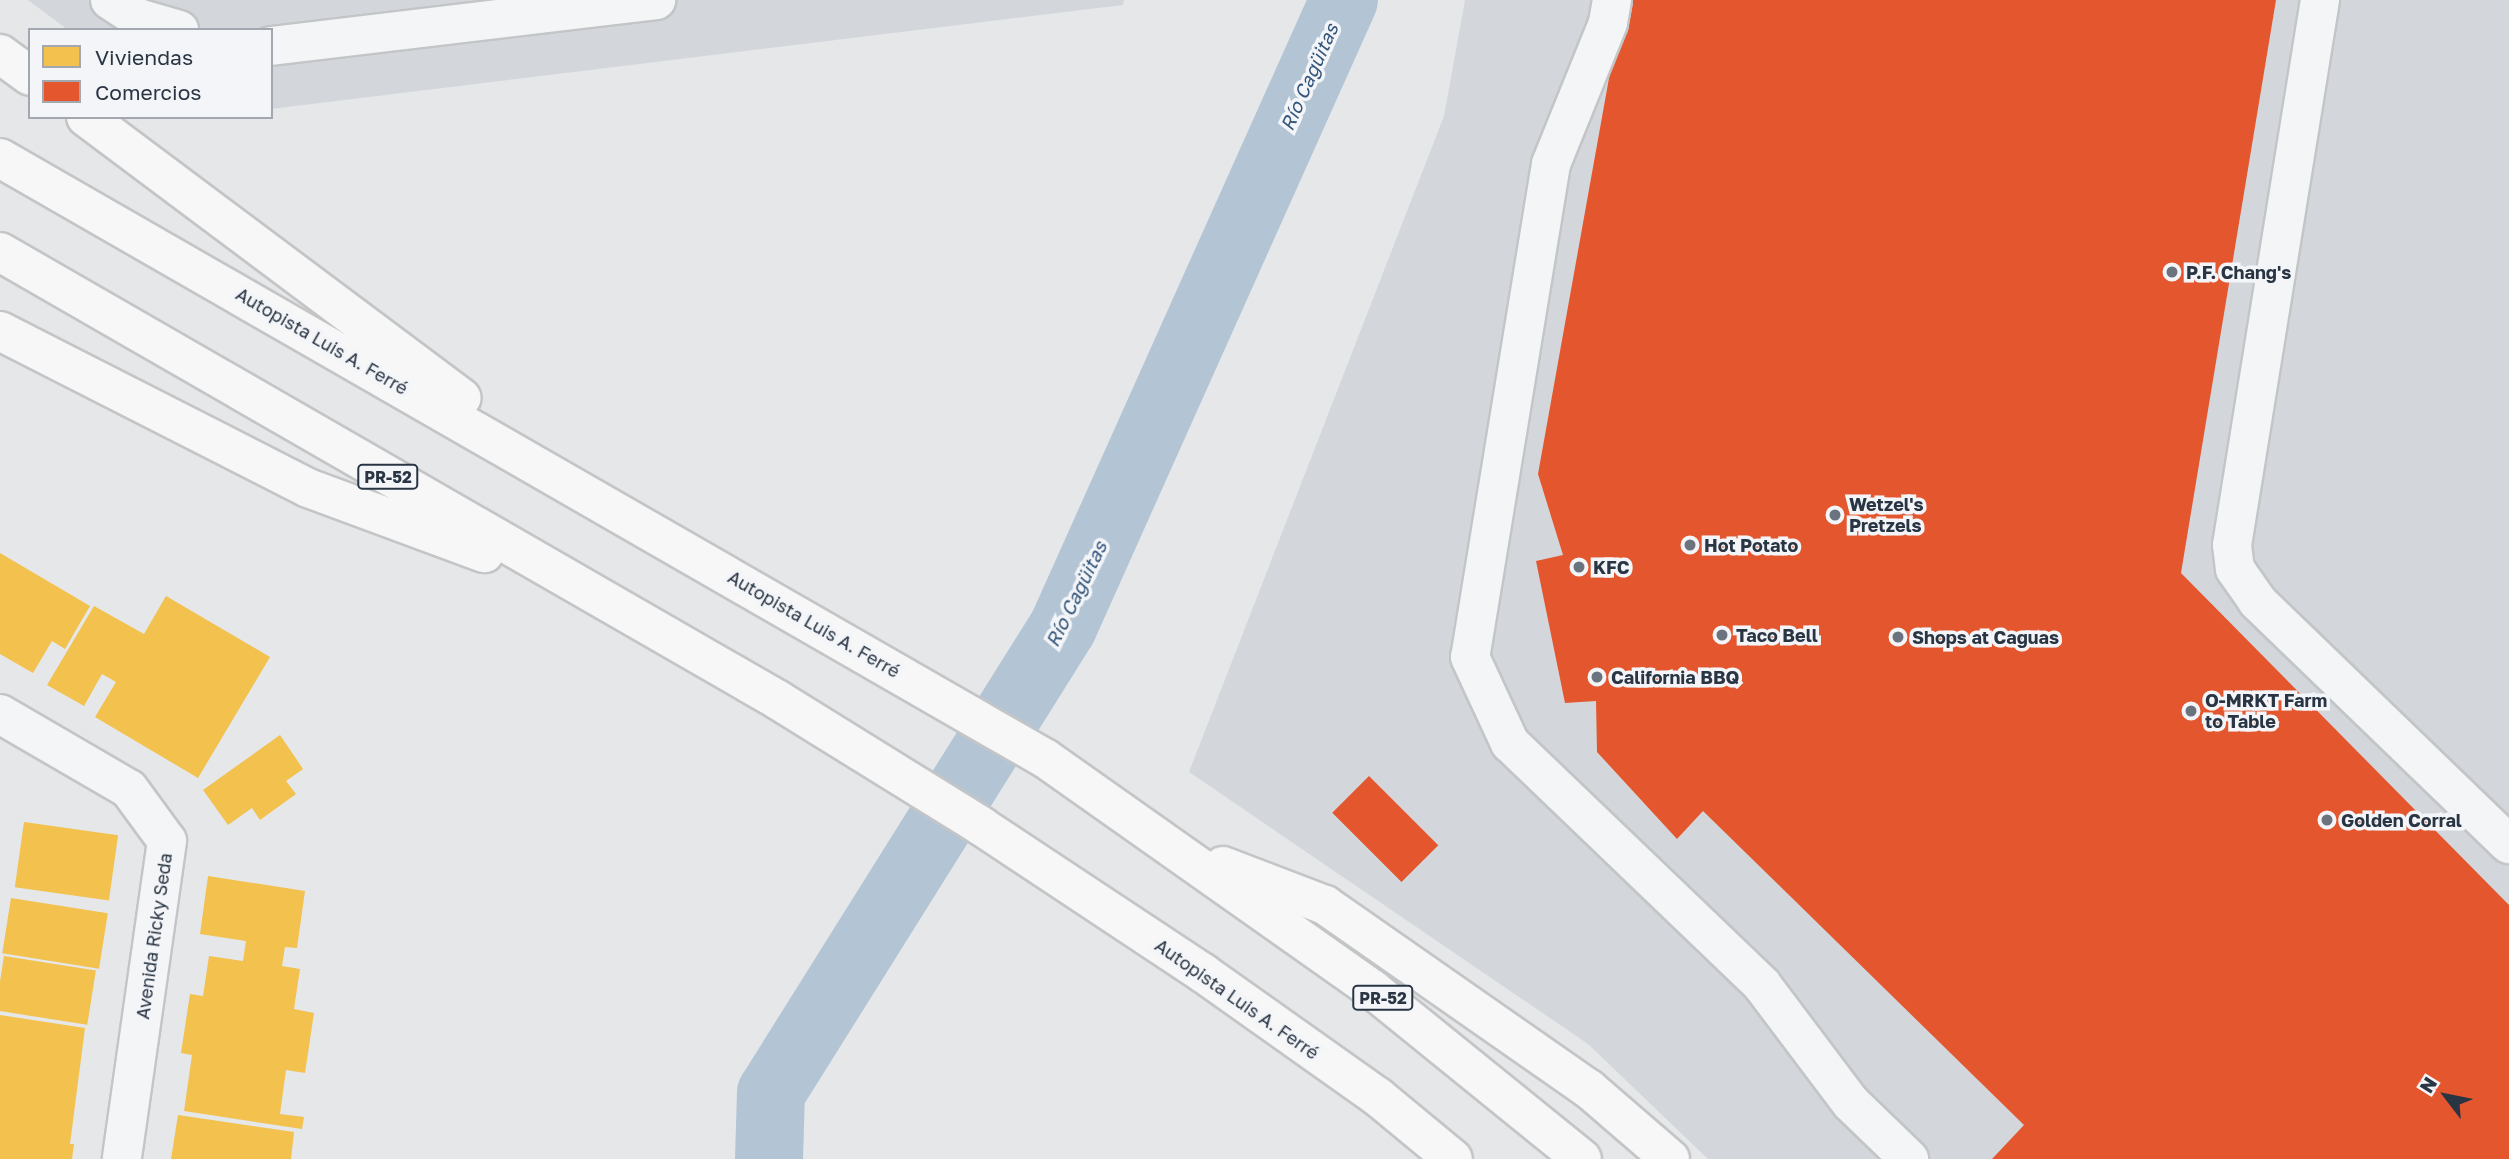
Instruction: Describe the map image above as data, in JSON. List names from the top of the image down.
{
  "streets": {
    "highway": ["Autopista Luis A. Ferré", "PR-52"],
    "street": ["Avenida Ricky Seda"]
  },
  "water": ["Río Cagüitas"],
  "places": [
    "P.F. Chang's",
    "Wetzel's Pretzels",
    "Hot Potato",
    "KFC",
    "Taco Bell",
    "Shops at Caguas",
    "California BBQ",
    "O-MRKT Farm to Table",
    "Golden Corral"
  ],
  "legend": ["Viviendas", "Comercios"],
  "north": "top left"
}
